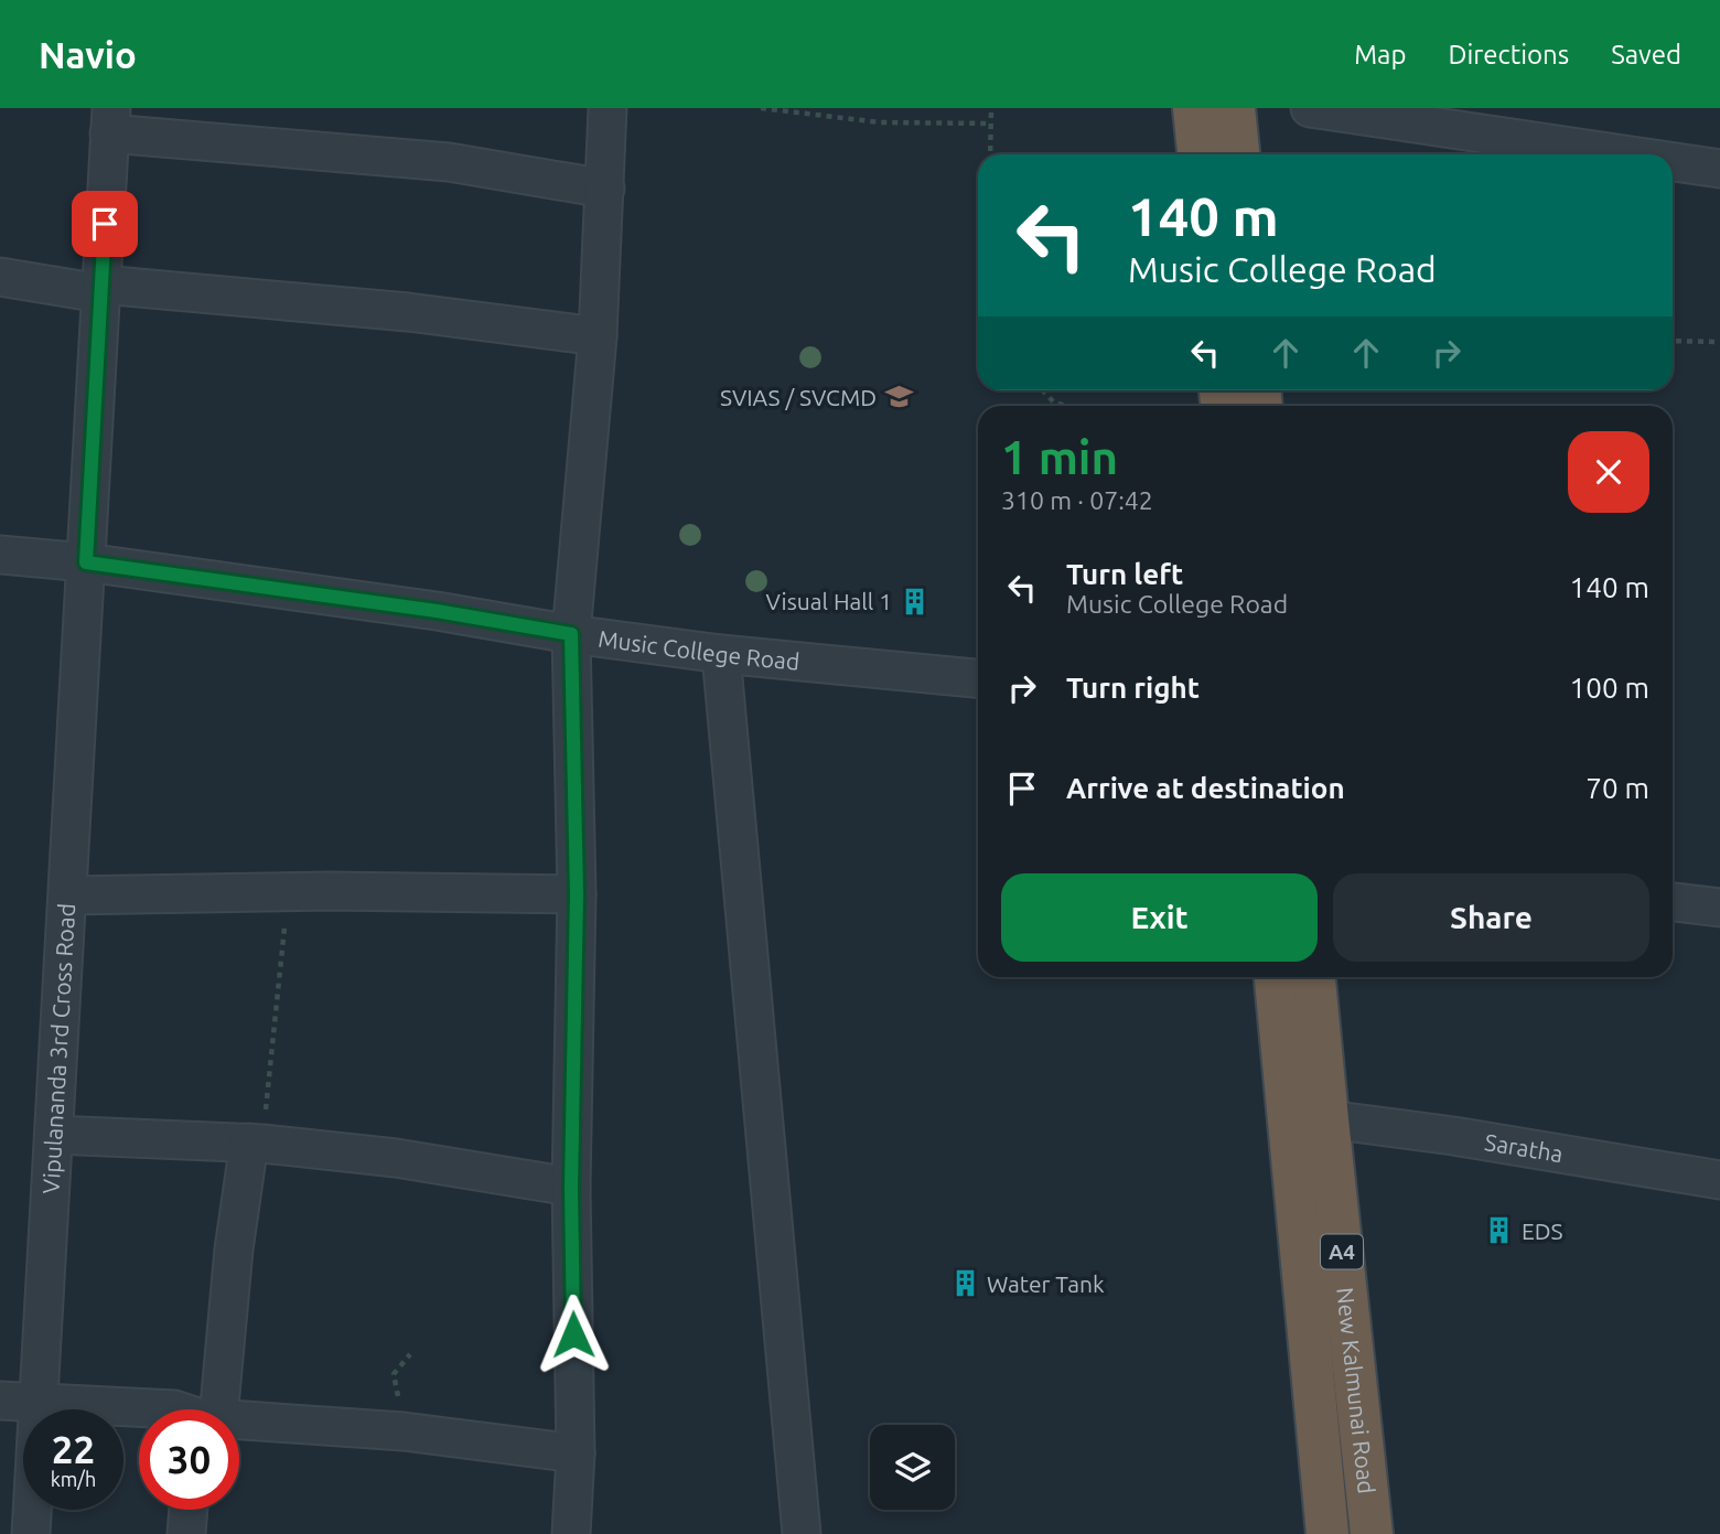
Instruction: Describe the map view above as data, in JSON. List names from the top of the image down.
{
  "streets": {
    "highway": ["A4", "New Kalmunai Road"],
    "street": ["Music College Road", "Vipulananda 3rd Cross Road", "Saratha"]
  },
  "crossings": [
    ["Music College Road", "Vipulananda 3rd Cross Road"],
    ["Saratha", "New Kalmunai Road"]
  ],
  "places": {
    "school or university": ["SVIAS / SVCMD"],
    "building": ["Visual Hall 1", "EDS", "Water Tank"]
  },
  "page": {
    "header": "Navio",
    "nav": ["Map", "Directions", "Saved"],
    "turn": ["140 m", "Music College Road"],
    "heading": ["1 min", "310 m · 07:42"],
    "list": [
      {
        "name": "Turn left",
        "note": "Music College Road",
        "value": "140 m"
      },
      {
        "name": "Turn right",
        "value": "100 m"
      },
      {
        "name": "Arrive at destination",
        "value": "70 m"
      }
    ],
    "buttons": ["Exit", "Share"],
    "speed": "22 km/h",
    "limit": "30"
  }
}
